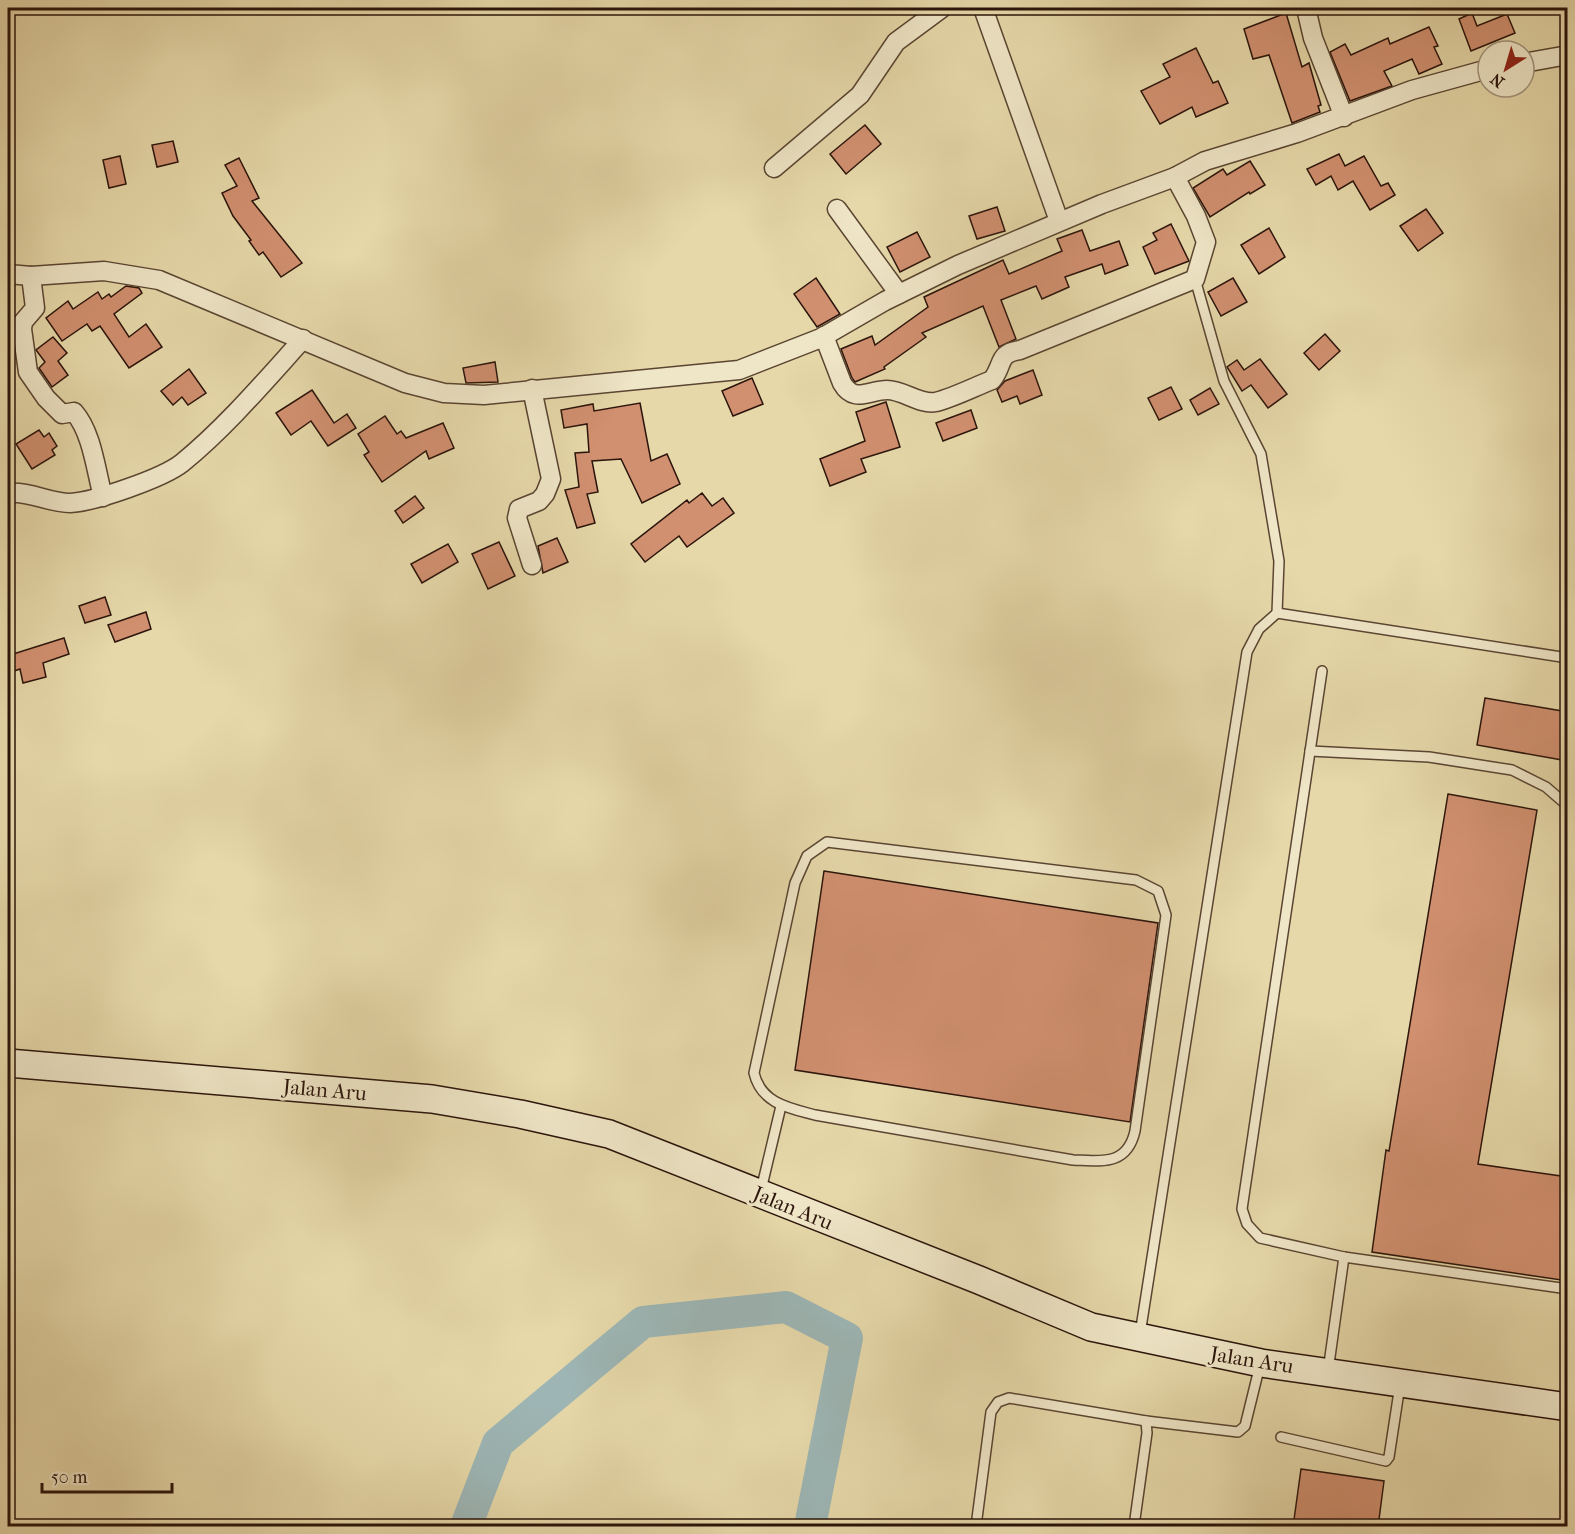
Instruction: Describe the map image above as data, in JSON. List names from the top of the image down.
{
  "streets": {
    "street": ["Jalan Aru"]
  },
  "scale_bar": "50 m",
  "north": "bottom left"
}
